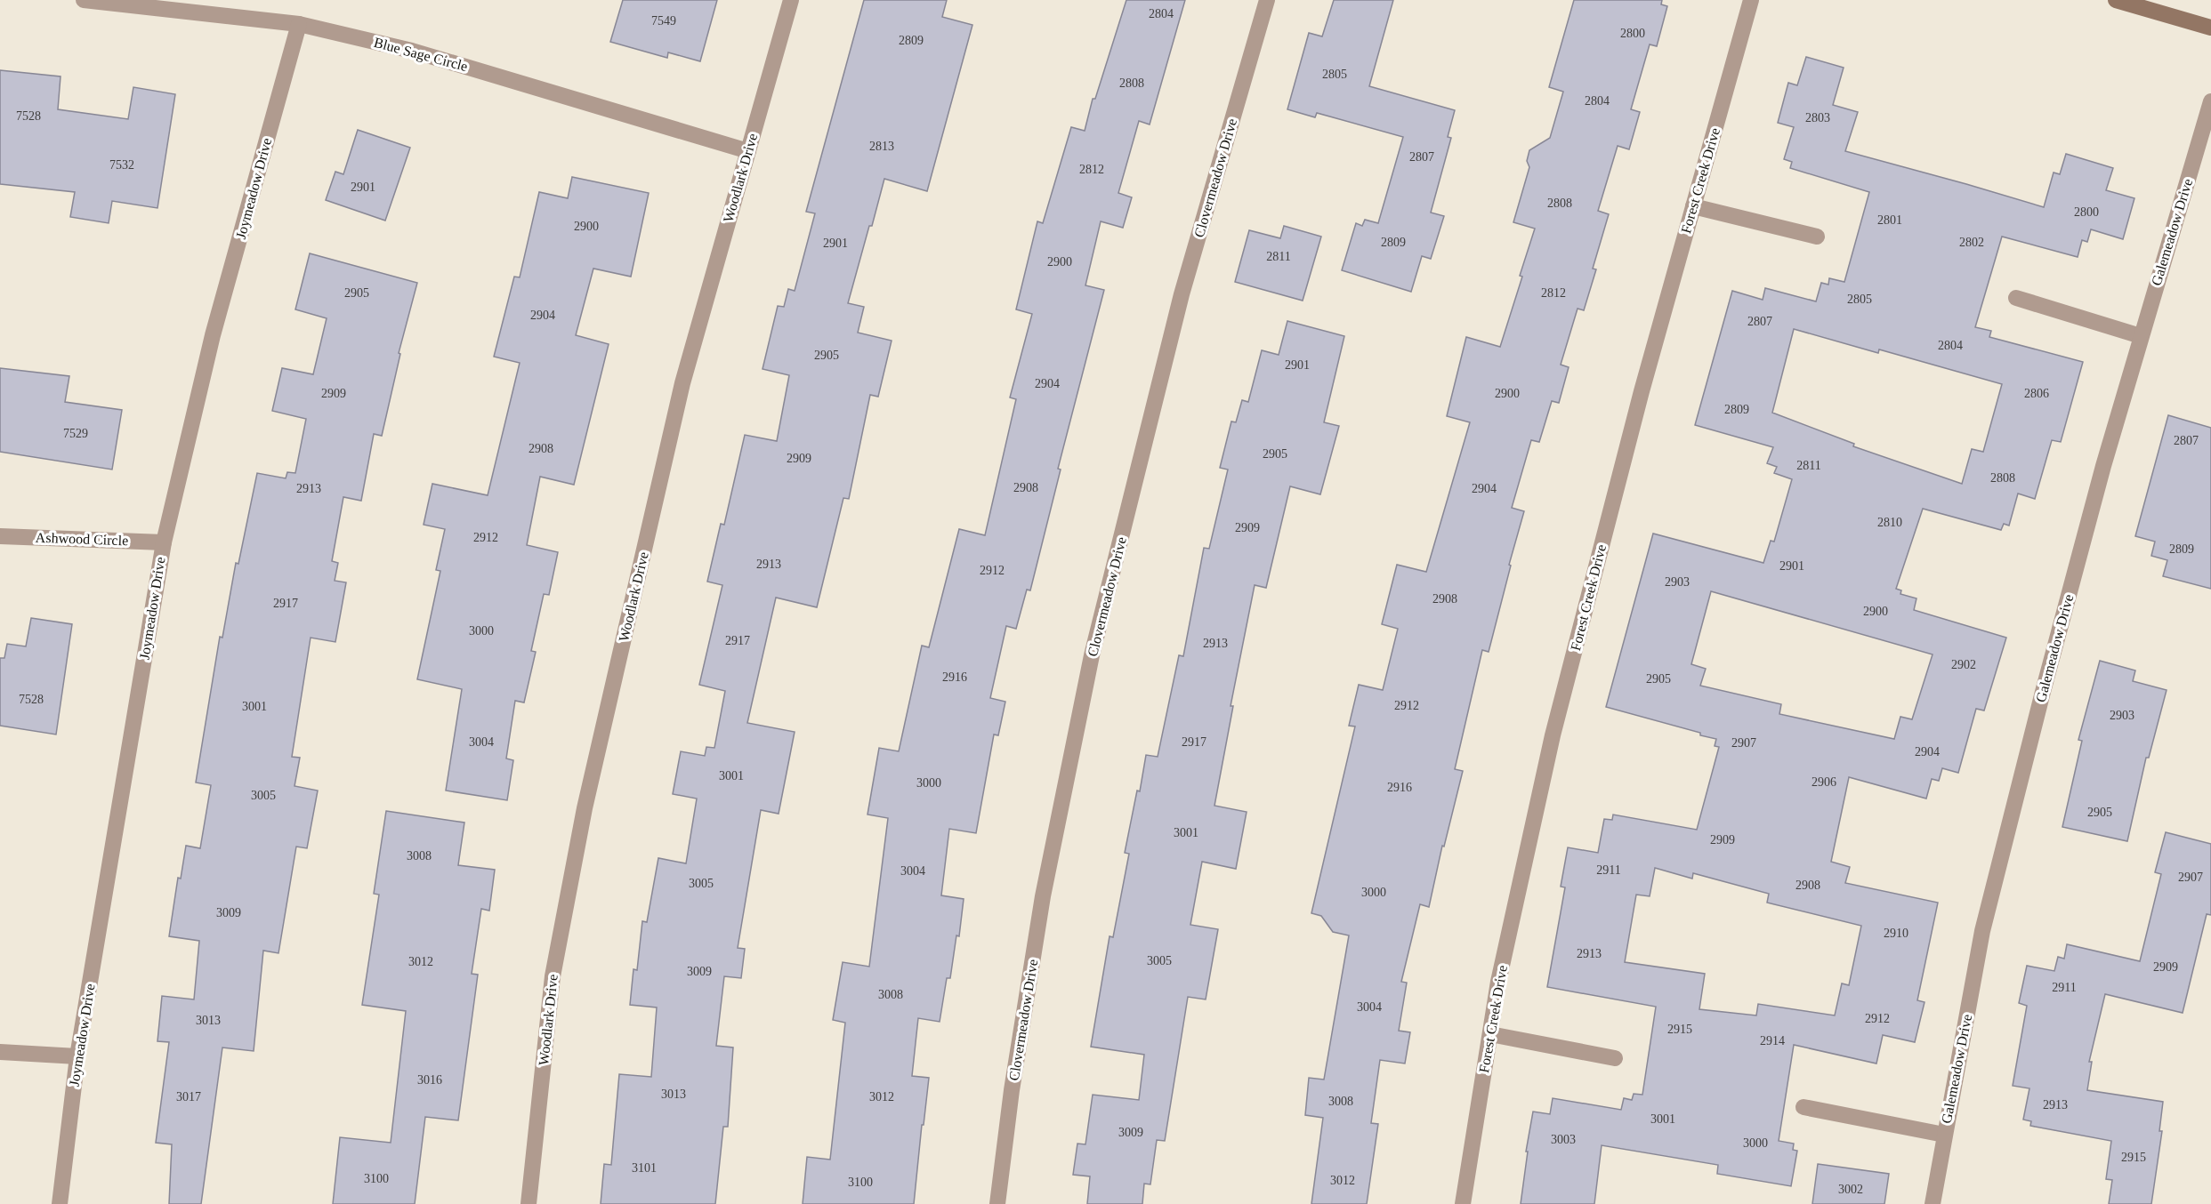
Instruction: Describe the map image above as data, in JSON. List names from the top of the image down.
{
  "streets": {
    "street": [
      "Blue Sage Circle",
      "Woodlark Drive",
      "Clovermeadow Drive",
      "Forest Creek Drive",
      "Joymeadow Drive",
      "Galemeadow Drive",
      "Ashwood Circle"
    ]
  },
  "crossings": [
    ["Blue Sage Circle", "Woodlark Drive"],
    ["Blue Sage Circle", "Joymeadow Drive"],
    ["Joymeadow Drive", "Ashwood Circle"]
  ],
  "house_numbers": [
    "2804",
    "7549",
    "2800",
    "2809",
    "2805",
    "2808",
    "2804",
    "7528",
    "2803",
    "2813",
    "2807",
    "7532",
    "2812",
    "2901",
    "2808",
    "2800",
    "2801",
    "2900",
    "2809",
    "2802",
    "2901",
    "2811",
    "2900",
    "2905",
    "2812",
    "2805",
    "2904",
    "2807",
    "2804",
    "2905",
    "2901",
    "2904",
    "2909",
    "2900",
    "2806",
    "2809",
    "7529",
    "2807",
    "2908",
    "2905",
    "2909",
    "2811",
    "2808",
    "2908",
    "2913",
    "2904",
    "2810",
    "2909",
    "2912",
    "2809",
    "2913",
    "2901",
    "2912",
    "2903",
    "2908",
    "2917",
    "2900",
    "3000",
    "2917",
    "2913",
    "2902",
    "2916",
    "2905",
    "7528",
    "2912",
    "3001",
    "2903",
    "3004",
    "2917",
    "2907",
    "2904",
    "3001",
    "2906",
    "3000",
    "2916",
    "3005",
    "2905",
    "3001",
    "2909",
    "3008",
    "2911",
    "3004",
    "2907",
    "3005",
    "2908",
    "3000",
    "3009",
    "2910",
    "2913",
    "3005",
    "3012",
    "2909",
    "3009",
    "2911",
    "3008",
    "3004",
    "2912",
    "3013",
    "2915",
    "2914",
    "3016",
    "3013",
    "3017",
    "3012",
    "3008",
    "2913",
    "3001",
    "3009",
    "3003",
    "3000",
    "2915",
    "3101",
    "3100",
    "3012",
    "3100",
    "3002"
  ]
}
